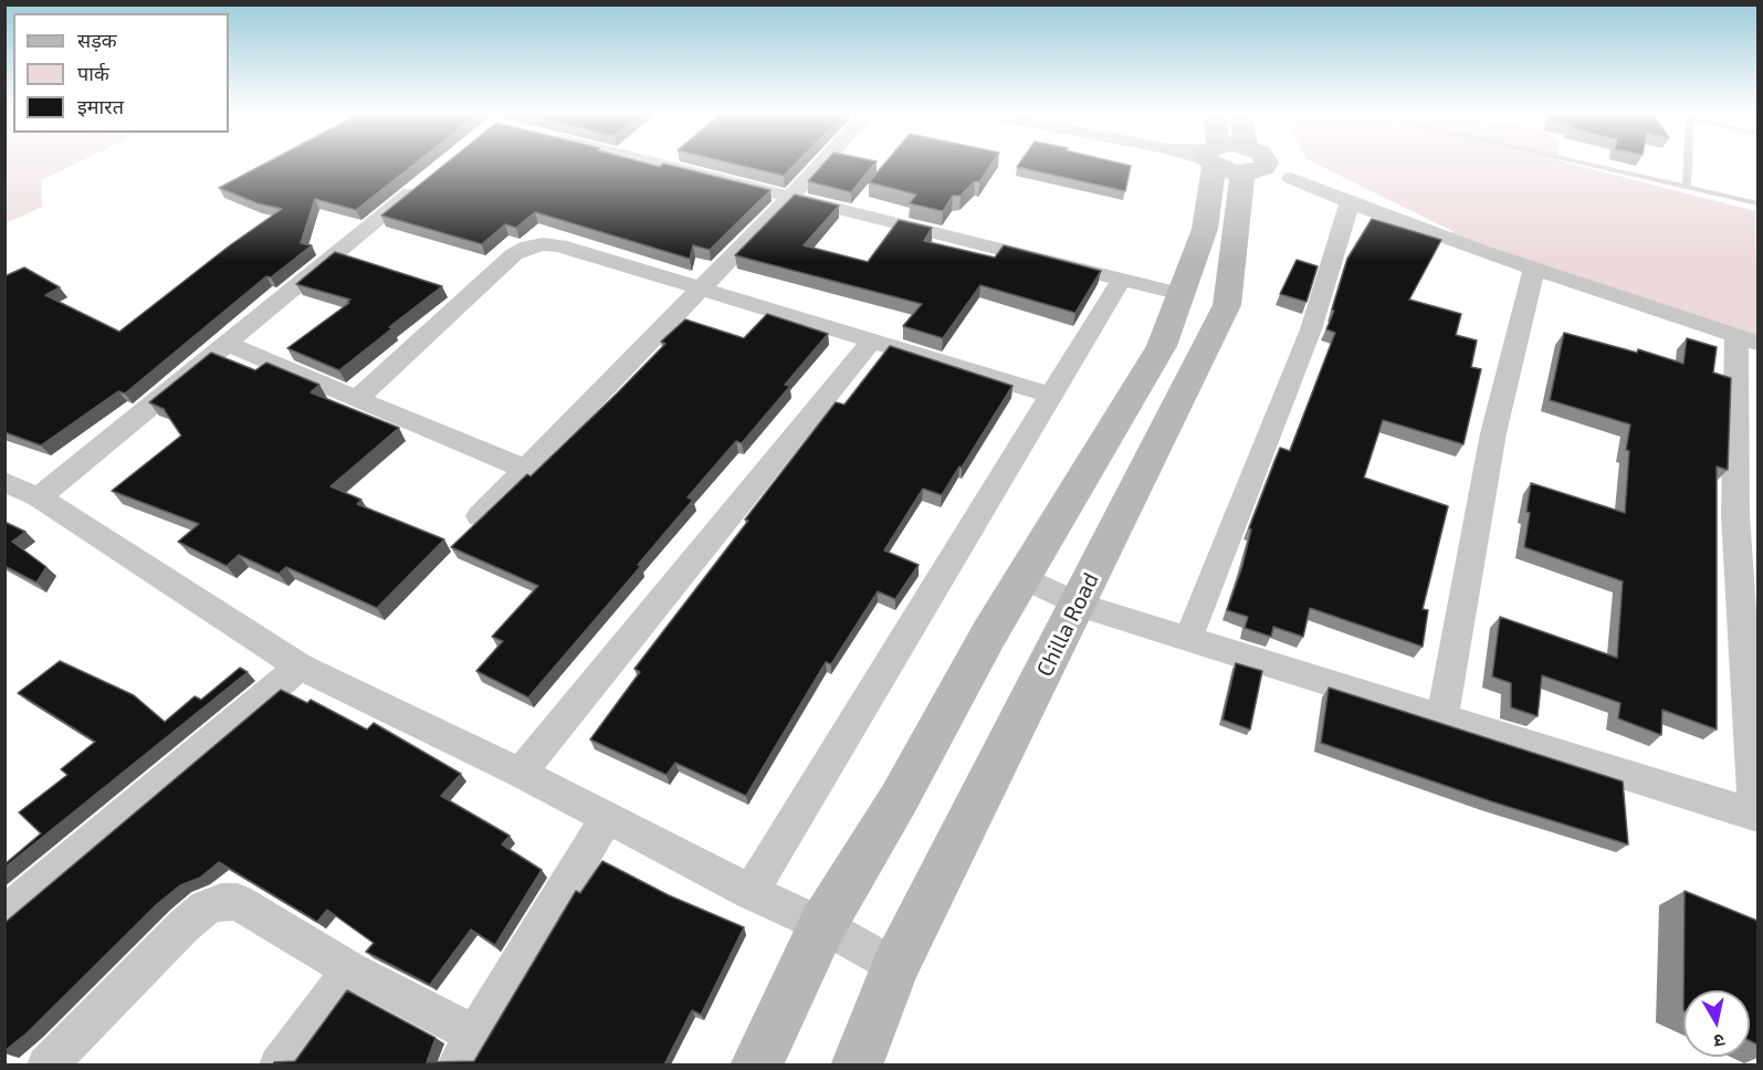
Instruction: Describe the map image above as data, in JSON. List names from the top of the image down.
{
  "streets": {
    "main road": ["Chilla Road"]
  },
  "legend": ["सड़क", "पार्क", "इमारत"],
  "north": "bottom"
}
